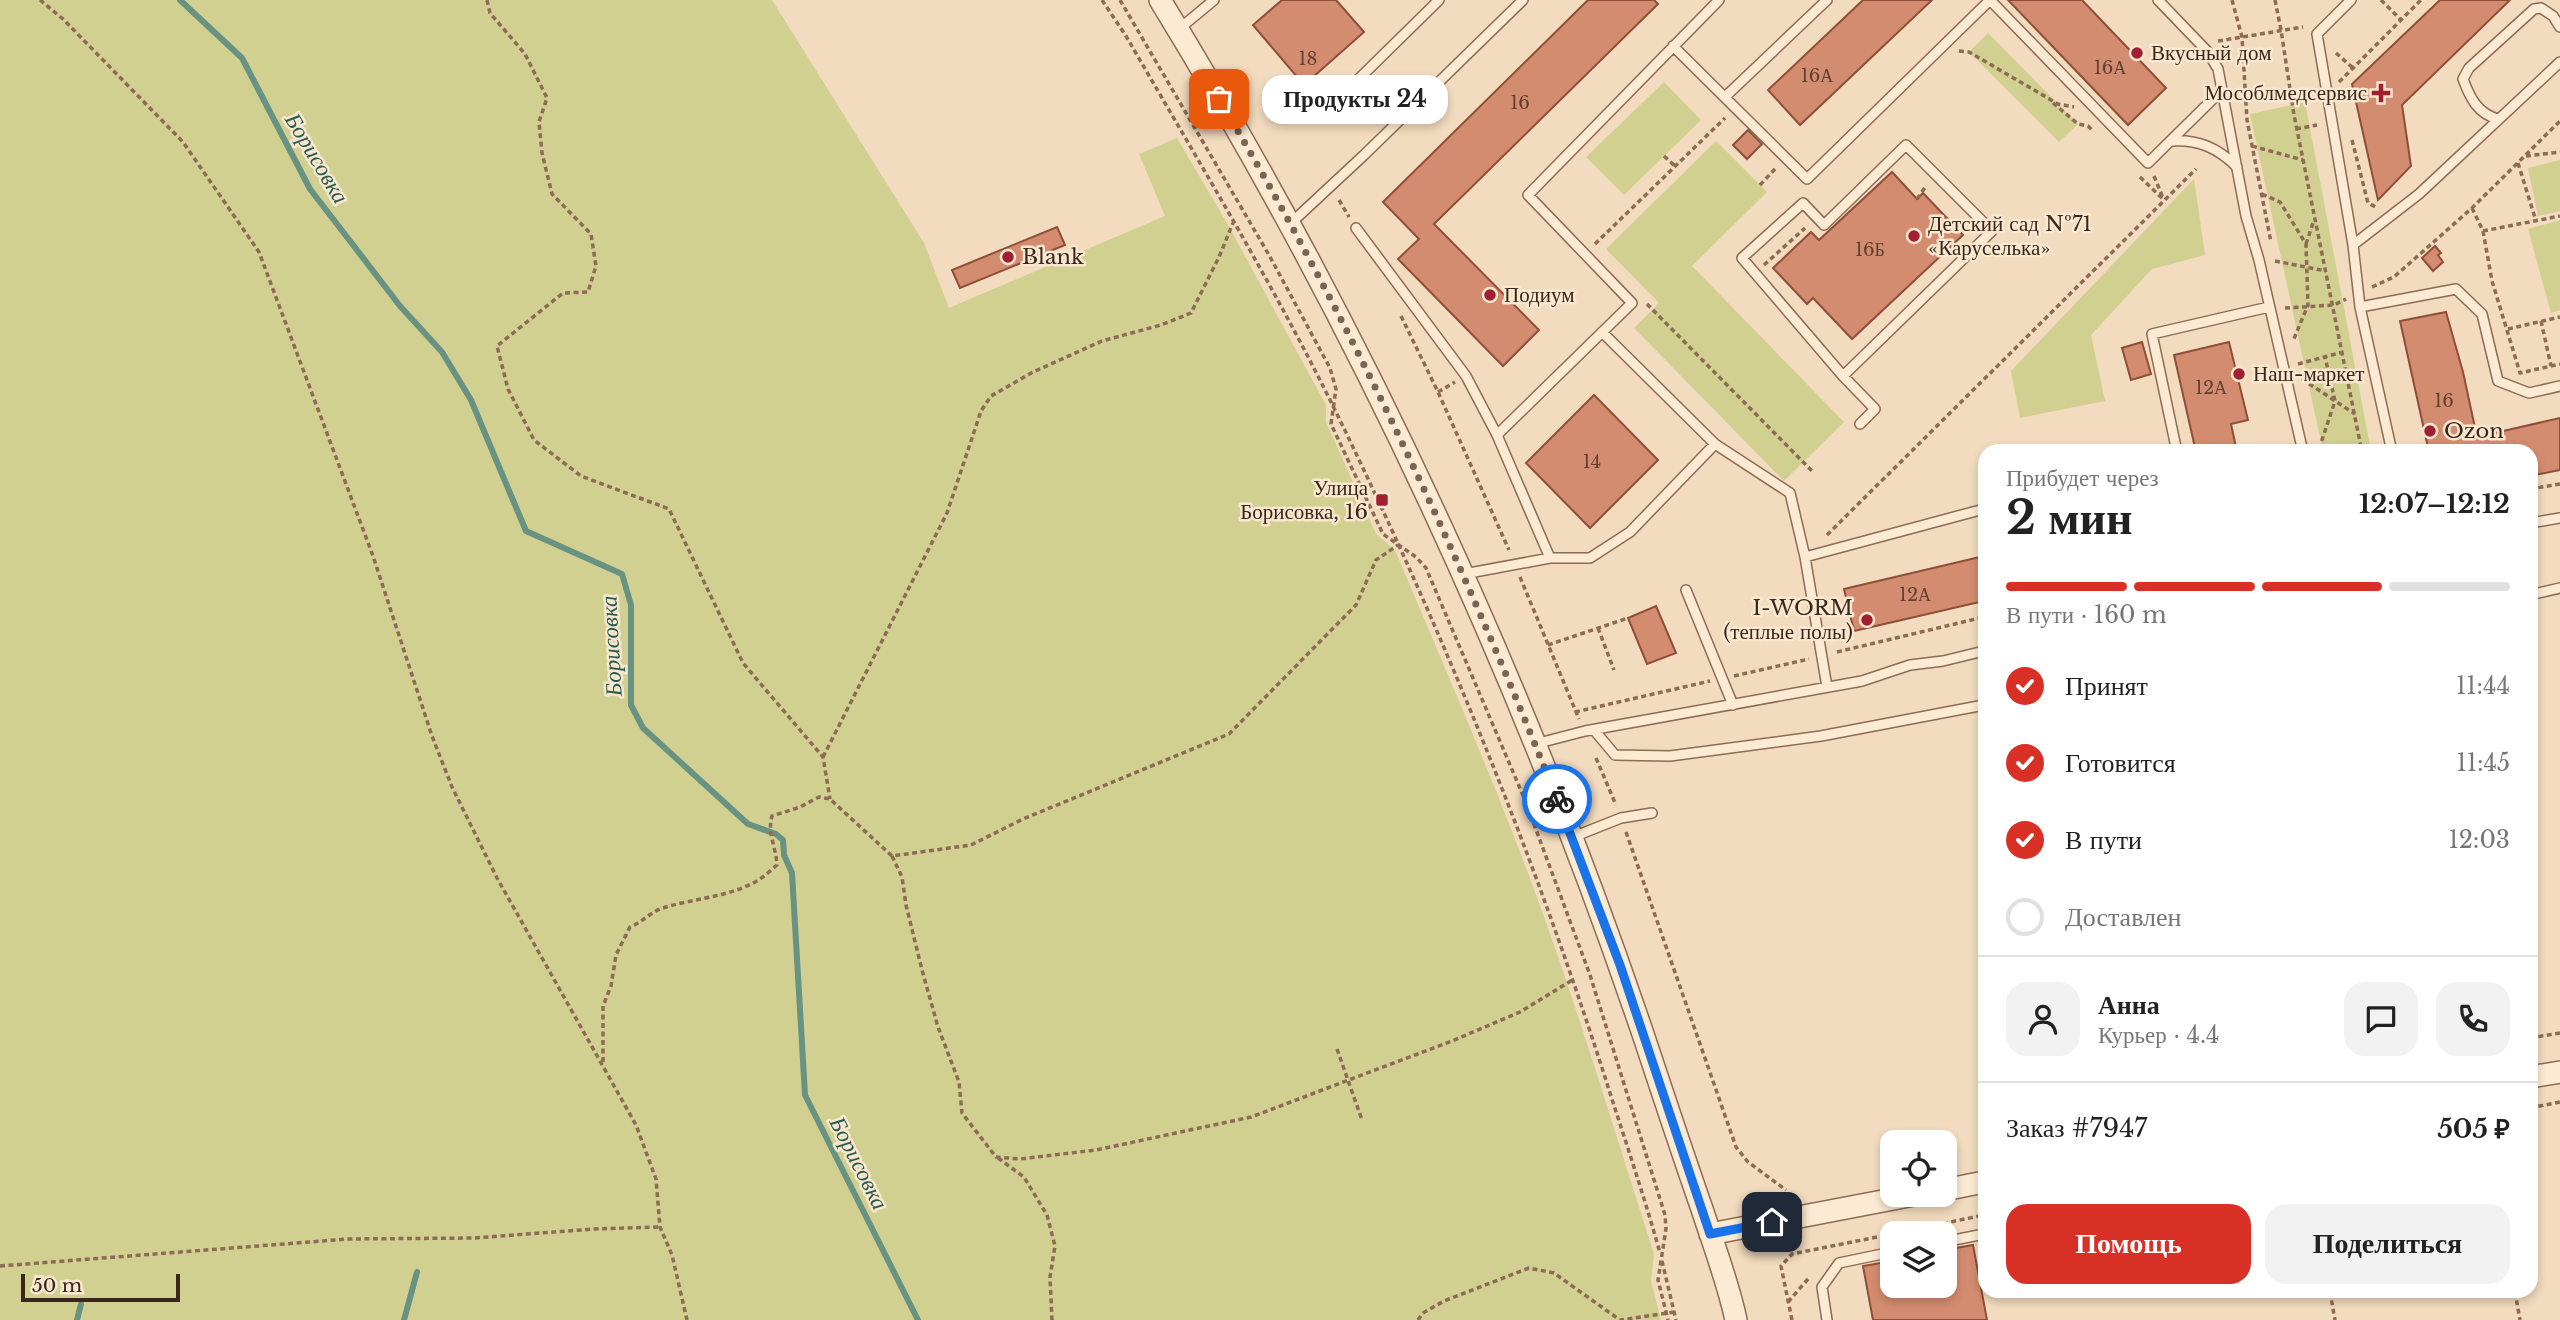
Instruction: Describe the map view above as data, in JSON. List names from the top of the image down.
{
  "water": ["Борисовка"],
  "places": {
    "other": [
      "Вкусный дом",
      "Продукты 24",
      "Детский сад №71 «Каруселька»",
      "Blank",
      "Подиум",
      "Наш-маркет",
      "Ozon",
      "I-WORM (теплые полы)"
    ],
    "health": ["Мособлмедсервис"],
    "transit": ["Улица Борисовка, 16"]
  },
  "house_numbers": [
    "18",
    "16А",
    "16А",
    "16",
    "16Б",
    "12А",
    "16",
    "14",
    "12А"
  ],
  "scale_bar": "50 m",
  "page": {
    "bubble": "Продукты 24",
    "heading": ["2 мин", "Прибудет через", "12:07–12:12"],
    "panel": [
      "Анна",
      "Курьер · 4.4",
      "Заказ #7947",
      "505 ₽"
    ],
    "bar": "В пути · 160 m",
    "list": [
      ["Принят", "11:44"],
      ["Готовится", "11:45"],
      ["В пути", "12:03"],
      "Доставлен"
    ],
    "buttons": ["Помощь", "Поделиться"],
    "scale": "50 m"
  }
}
